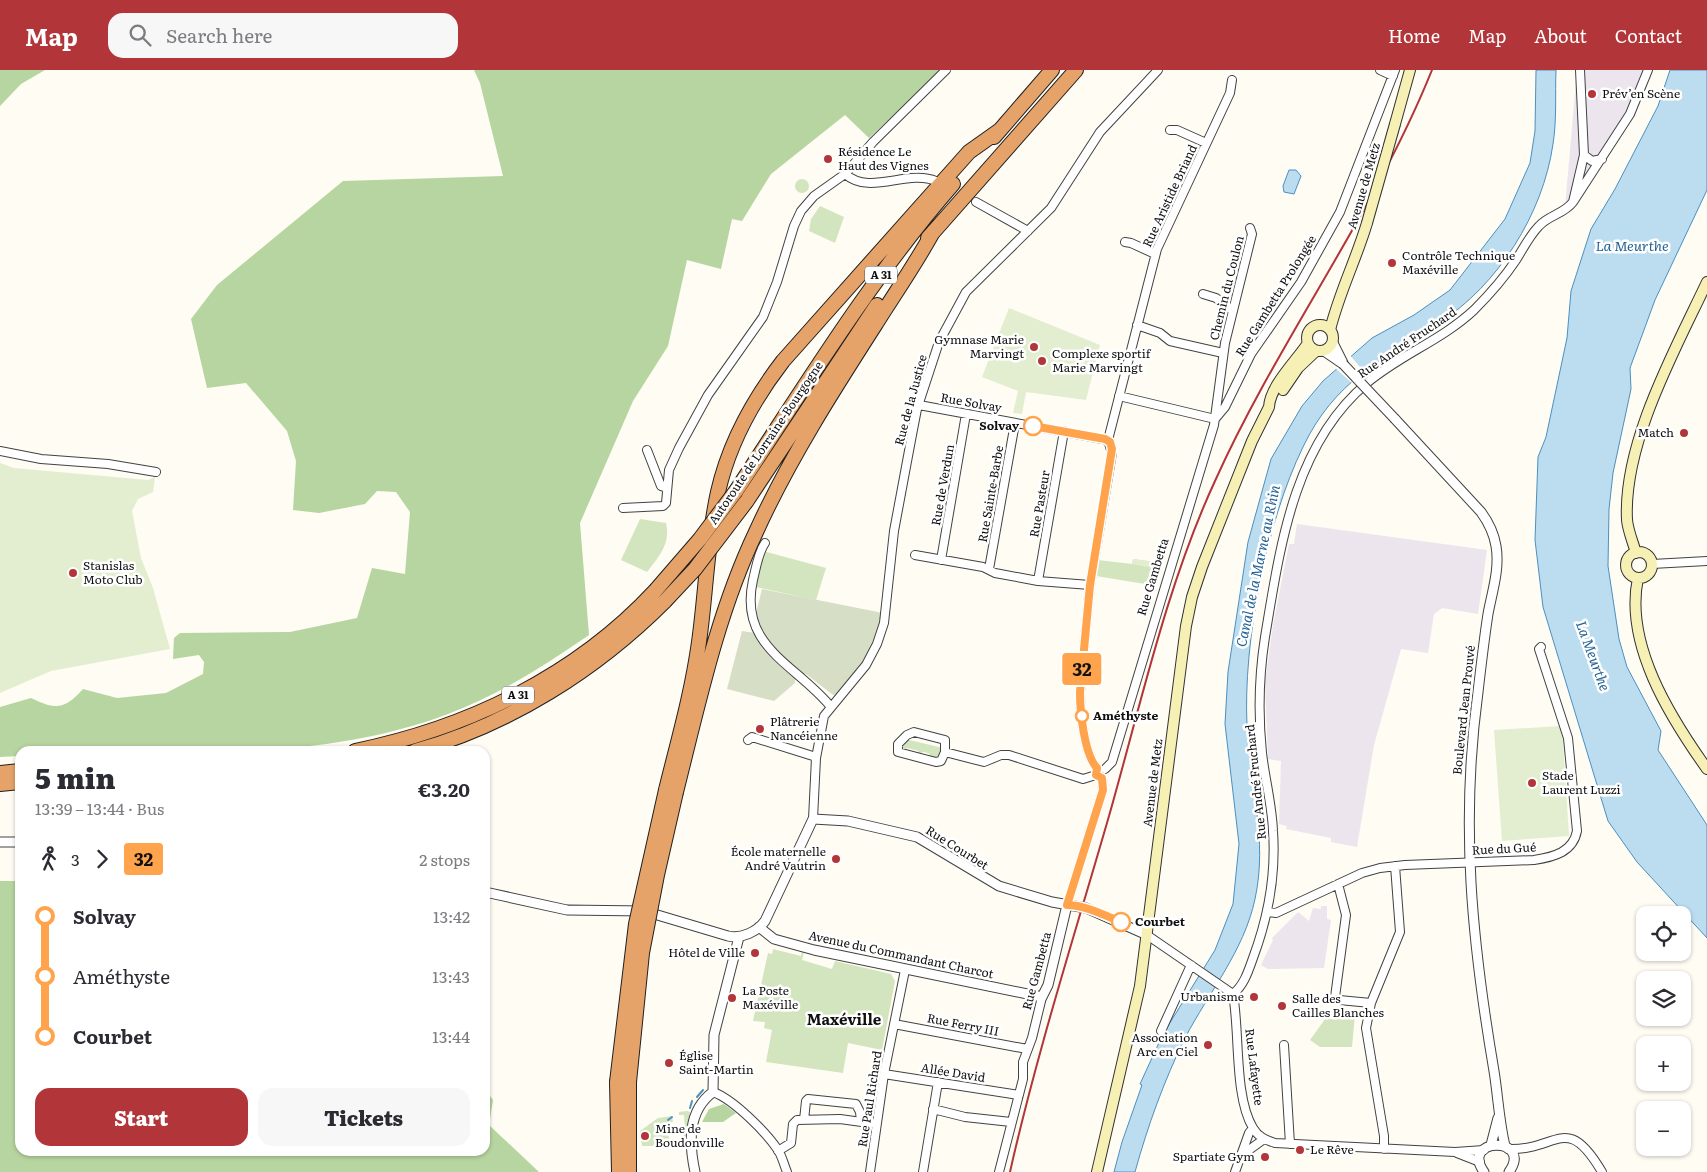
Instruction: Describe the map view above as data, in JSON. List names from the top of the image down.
{
  "streets": {
    "highway": ["A 31", "Autoroute de Lorraine-Bourgogne"],
    "main road": ["Avenue de Metz"],
    "street": [
      "Rue Aristide Briand",
      "Chemin du Coulon",
      "Rue Gambetta Prolongée",
      "Rue André Fruchard",
      "Rue de la Justice",
      "Rue Solvay",
      "Rue de Verdun",
      "Rue Sainte-Barbe",
      "Rue Pasteur",
      "Rue Gambetta",
      "Boulevard Jean Prouvé",
      "Rue Courbet",
      "Rue du Gué",
      "Avenue du Commandant Charcot",
      "Rue Ferry III",
      "Rue Lafayette",
      "Allée David",
      "Rue Paul Richard"
    ]
  },
  "crossings": [
    ["Avenue de Metz", "Boulevard Jean Prouvé"],
    ["Avenue de Metz", "Rue Courbet"],
    ["Rue Aristide Briand", "Rue Solvay"],
    ["Chemin du Coulon", "Rue Gambetta Prolongée"],
    ["Chemin du Coulon", "Rue Gambetta"],
    ["Rue Gambetta Prolongée", "Rue Gambetta"],
    ["Rue André Fruchard", "Rue du Gué"],
    ["Rue André Fruchard", "Rue Lafayette"],
    ["Rue de la Justice", "Rue Solvay"],
    ["Rue de la Justice", "Rue Courbet"],
    ["Rue Solvay", "Rue de Verdun"],
    ["Rue Solvay", "Rue Sainte-Barbe"],
    ["Rue Solvay", "Rue Pasteur"],
    ["Rue Gambetta", "Rue Courbet"],
    ["Rue Gambetta", "Avenue du Commandant Charcot"],
    ["Rue Gambetta", "Rue Ferry III"],
    ["Rue Gambetta", "Allée David"],
    ["Boulevard Jean Prouvé", "Rue du Gué"],
    ["Avenue du Commandant Charcot", "Rue Paul Richard"],
    ["Rue Ferry III", "Rue Paul Richard"],
    ["Allée David", "Rue Paul Richard"]
  ],
  "districts": ["Maxéville"],
  "water": ["La Meurthe", "Canal de la Marne au Rhin"],
  "places": [
    "Prév’en Scène",
    "Résidence Le Haut des Vignes",
    "Contrôle Technique Maxéville",
    "Gymnase Marie Marvingt",
    "Complexe sportif Marie Marvingt",
    "Solvay",
    "Match",
    "Stanislas Moto Club",
    "Améthyste",
    "Plâtrerie Nancéienne",
    "Stade Laurent Luzzi",
    "École maternelle André Vautrin",
    "Courbet",
    "Hôtel de Ville",
    "Urbanisme",
    "La Poste Maxéville",
    "Salle des Cailles Blanches",
    "Association Arc en Ciel",
    "Église Saint-Martin",
    "Mine de Boudonville",
    "Le Rêve",
    "Spartiate Gym"
  ],
  "lines": ["bus line 32"],
  "page": {
    "header": "Map",
    "search": "Search here",
    "nav": [
      "Home",
      "Map",
      "About",
      "Contact"
    ],
    "on_map": "32",
    "heading": ["5 min", "13:39 – 13:44 · Bus", "€3.20"],
    "legs": ["3", "32", "2 stops"],
    "list": [
      {
        "name": "Solvay",
        "value": "13:42"
      },
      {
        "name": "Améthyste",
        "value": "13:43"
      },
      {
        "name": "Courbet",
        "value": "13:44"
      }
    ],
    "map_buttons": ["+", "−"],
    "buttons": ["Start", "Tickets"]
  }
}
